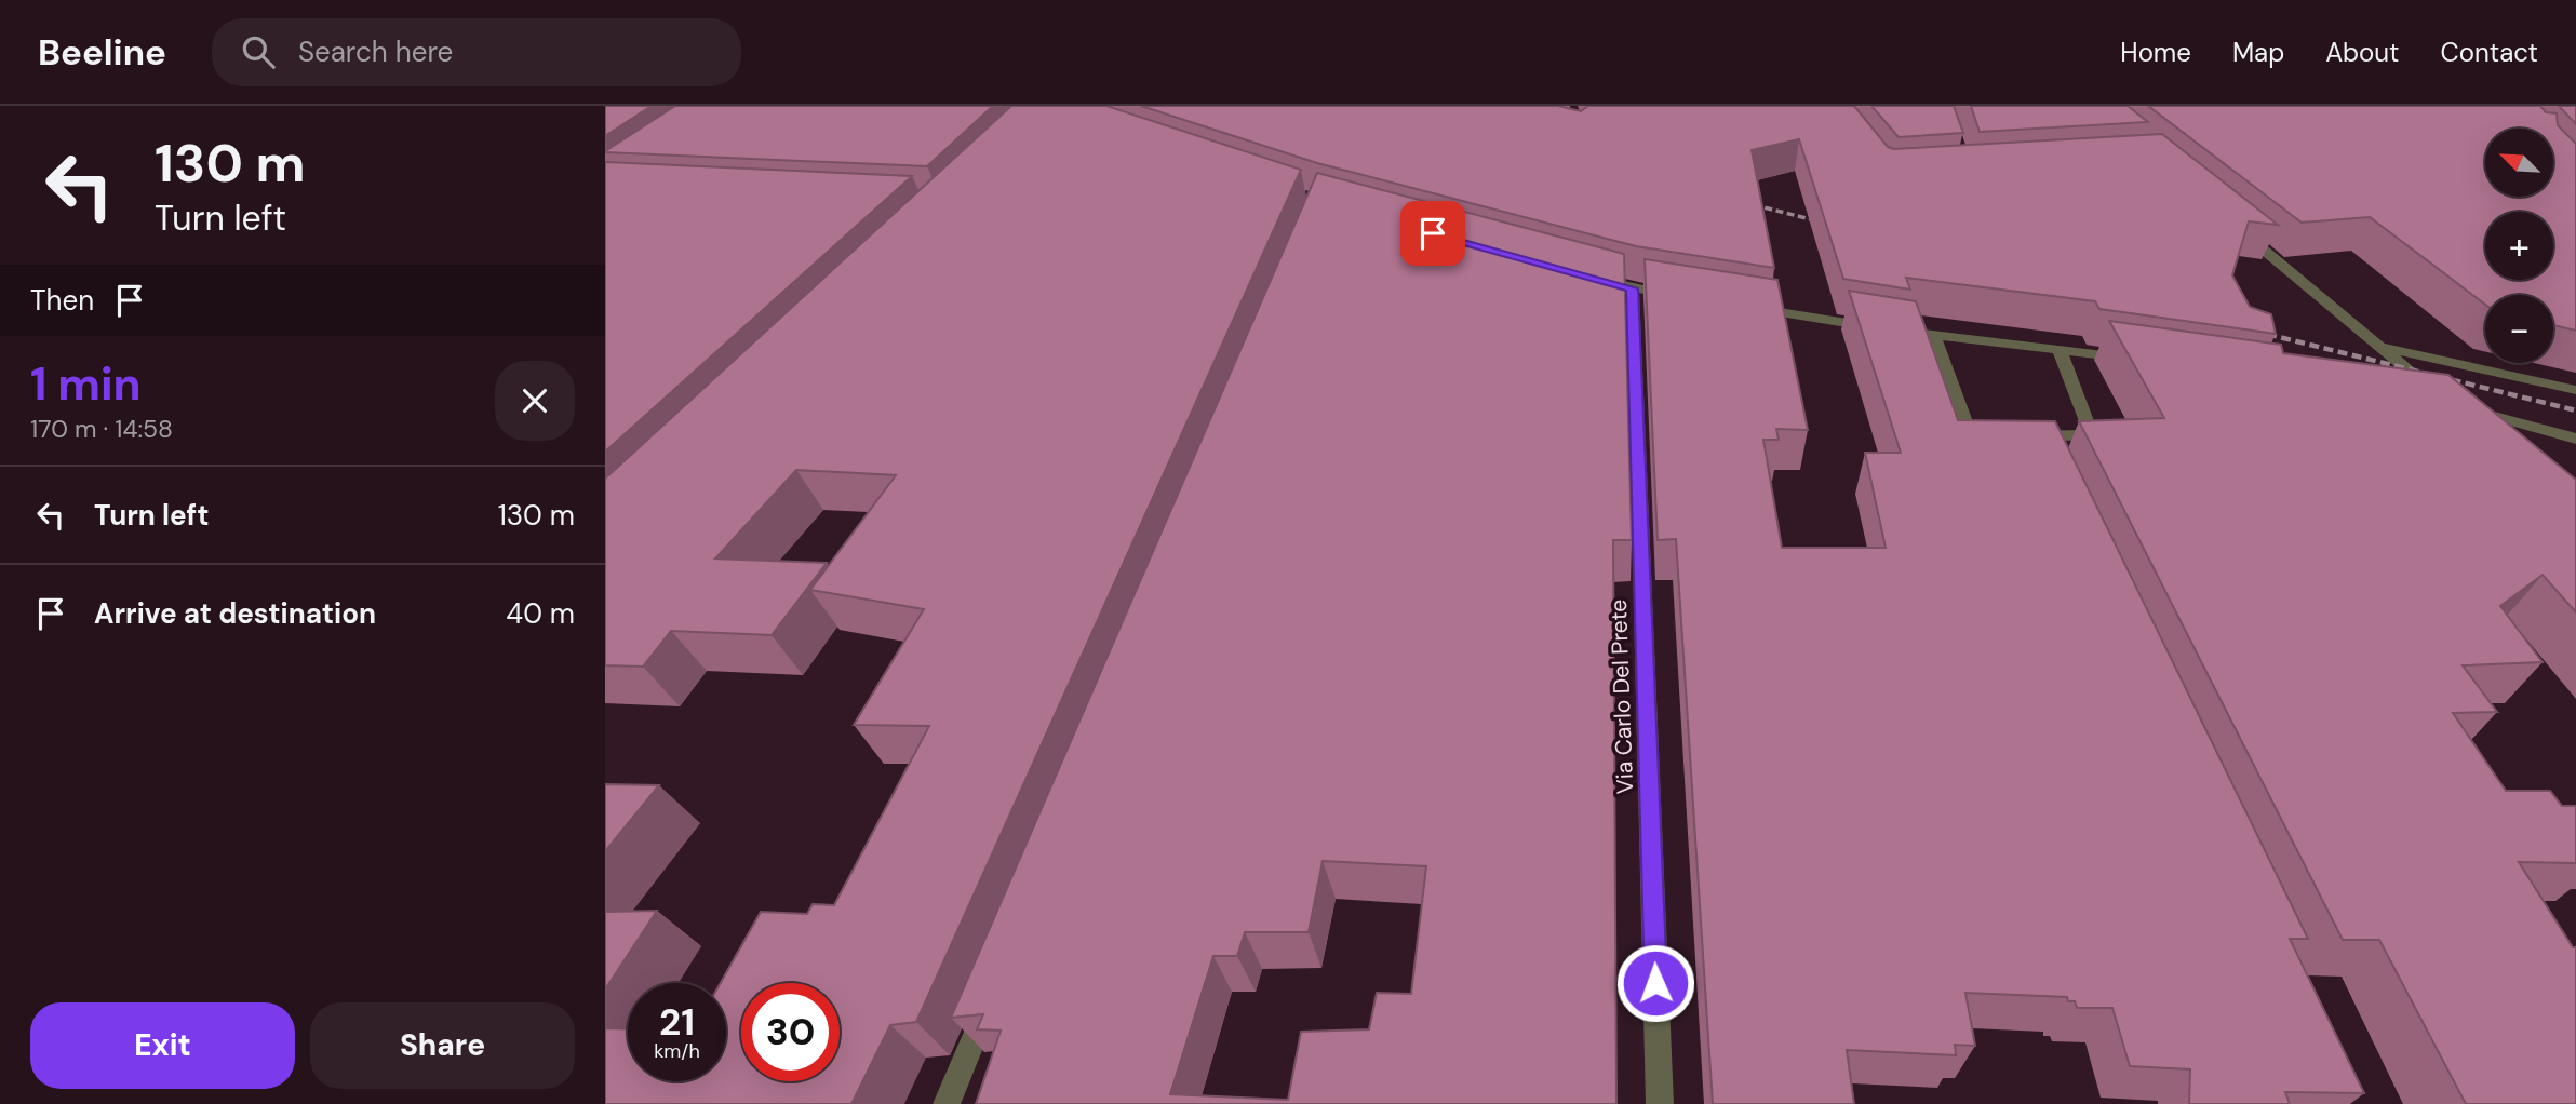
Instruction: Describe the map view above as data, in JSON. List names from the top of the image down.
{
  "streets": {
    "street": ["Via Carlo Del Prete"]
  },
  "north": "top left",
  "page": {
    "header": "Beeline",
    "search": "Search here",
    "nav": [
      "Home",
      "Map",
      "About",
      "Contact"
    ],
    "turn": ["130 m", "Turn left"],
    "map_buttons": ["+", "−"],
    "then": "Then",
    "heading": ["1 min", "170 m · 14:58"],
    "list": [
      {
        "name": "Turn left",
        "value": "130 m"
      },
      {
        "name": "Arrive at destination",
        "value": "40 m"
      }
    ],
    "speed": "21 km/h",
    "limit": "30",
    "buttons": ["Exit", "Share"]
  }
}
